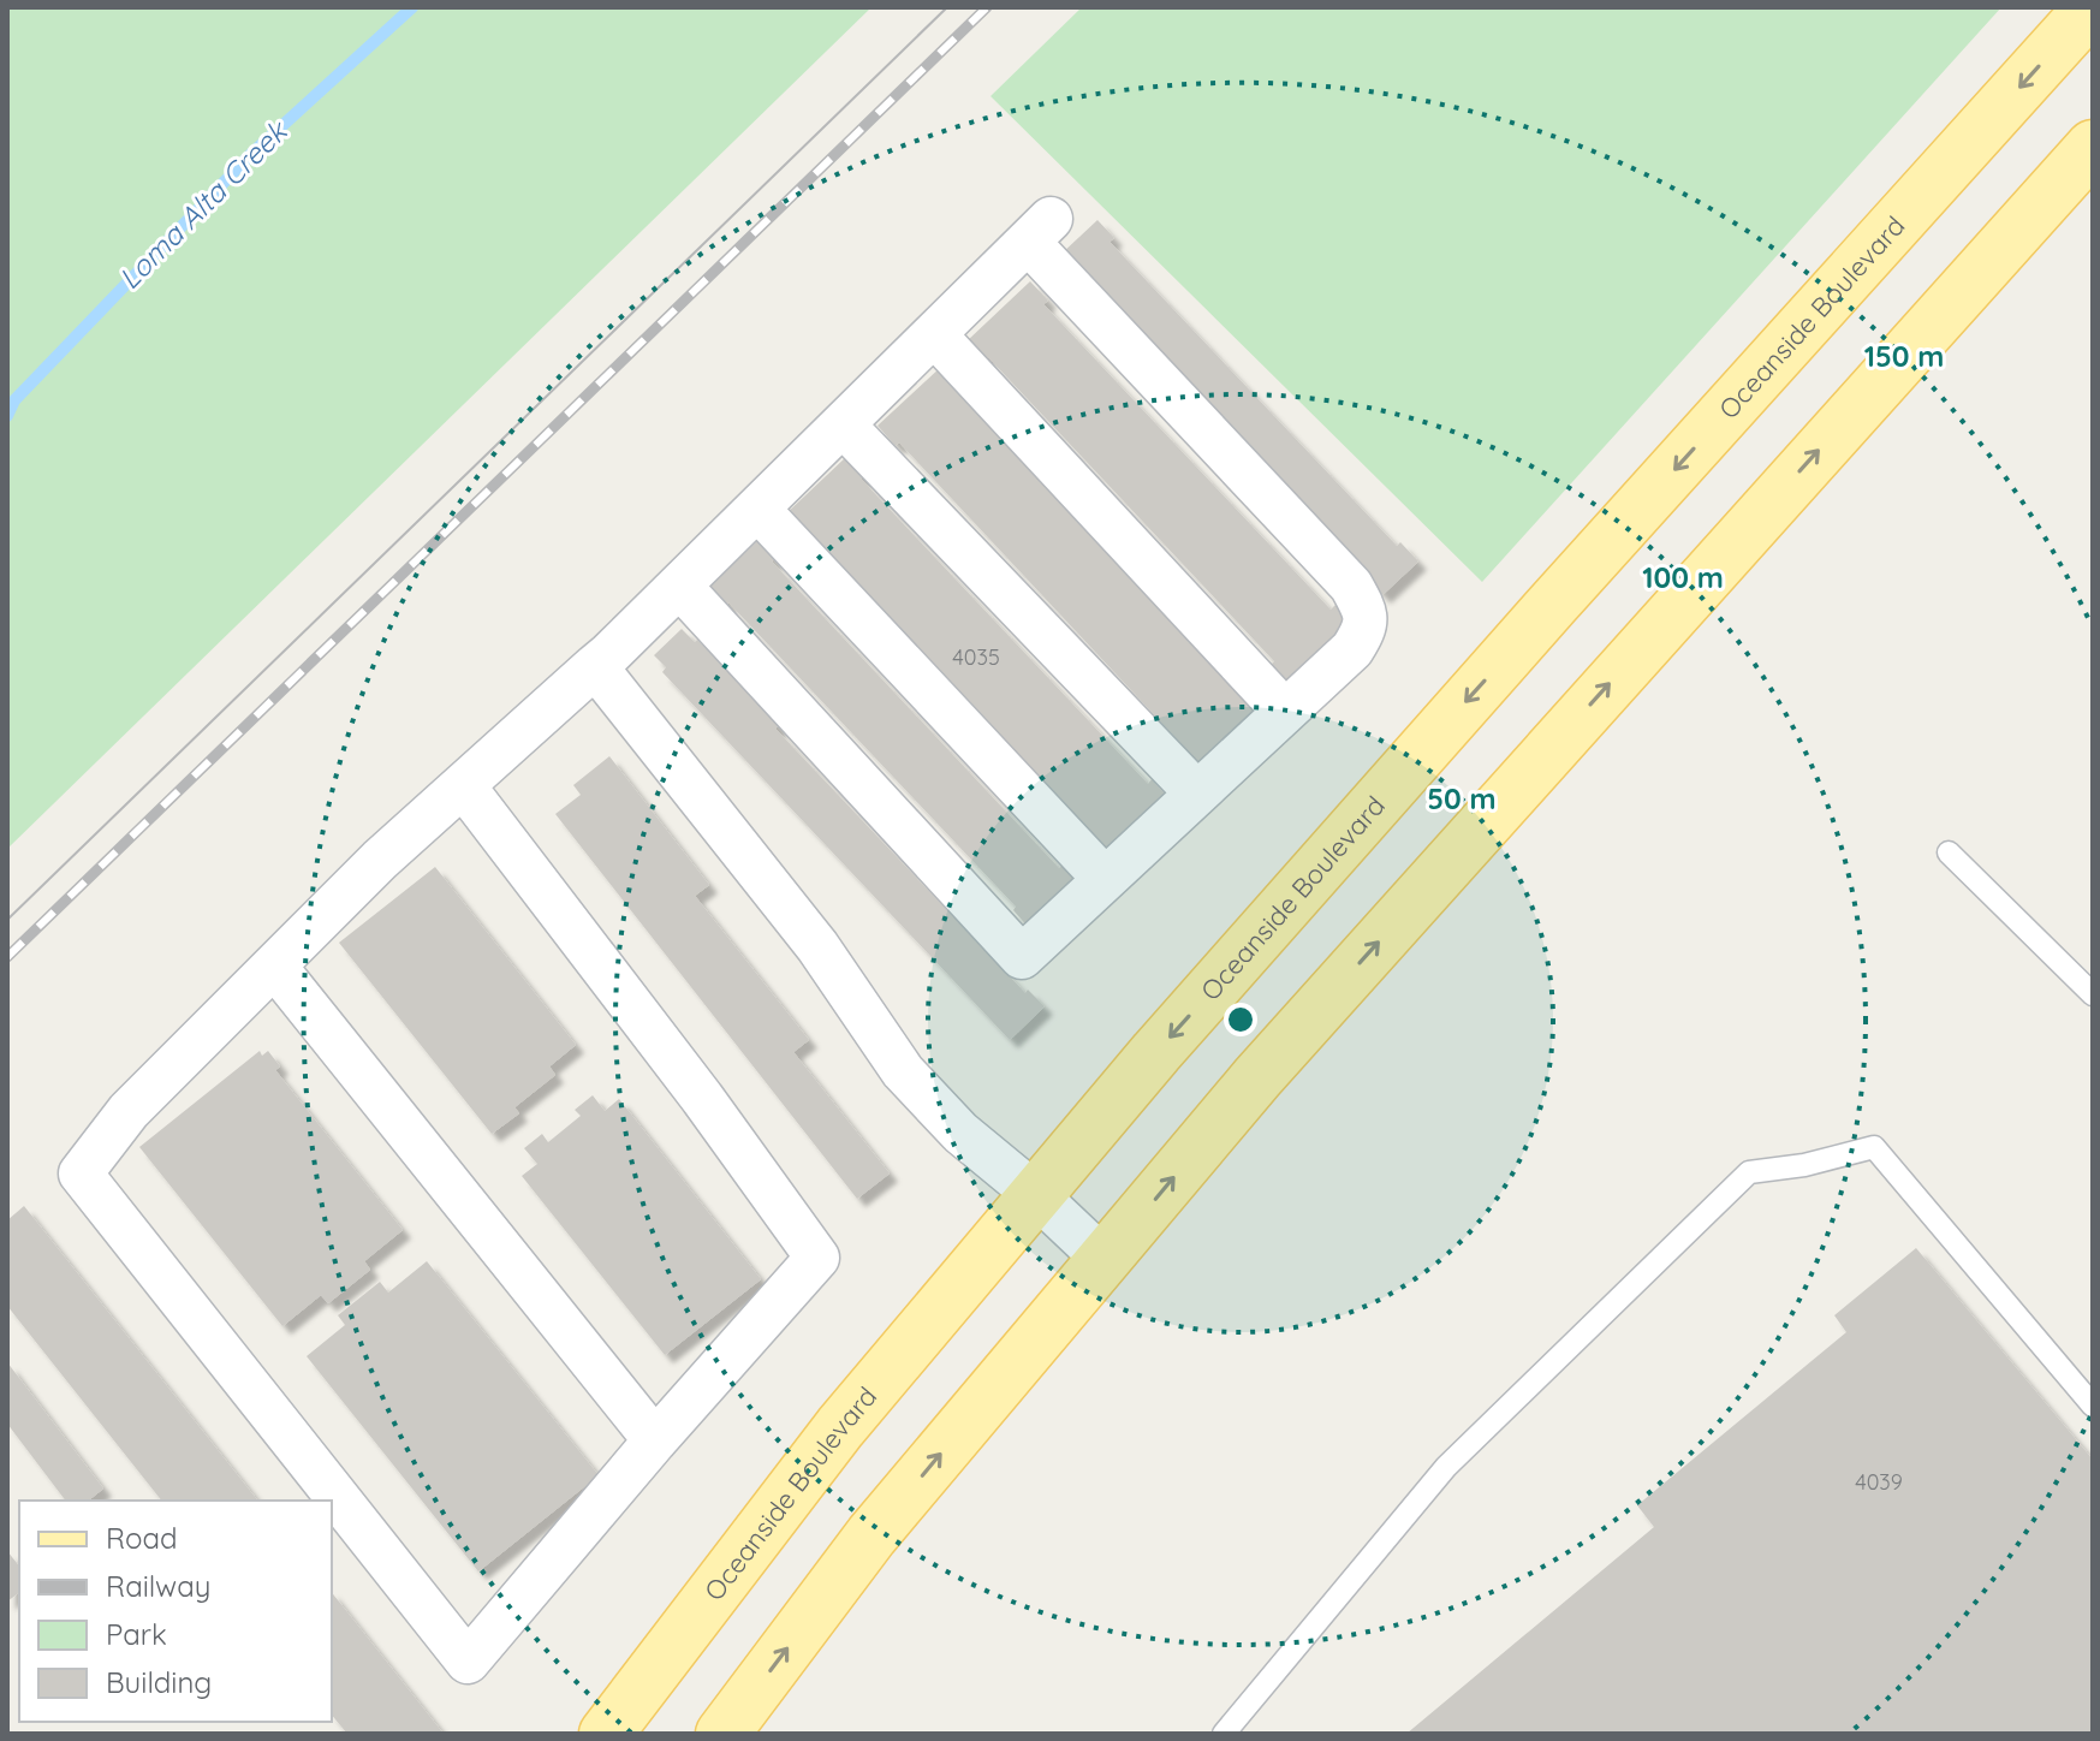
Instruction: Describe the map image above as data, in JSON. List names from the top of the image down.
{
  "streets": {
    "main road": ["Oceanside Boulevard"]
  },
  "water": ["Loma Alta Creek"],
  "house_numbers": ["4035", "4039"],
  "legend": [
    "Road",
    "Railway",
    "Park",
    "Building"
  ],
  "rings": ["150 m", "100 m", "50 m"]
}
